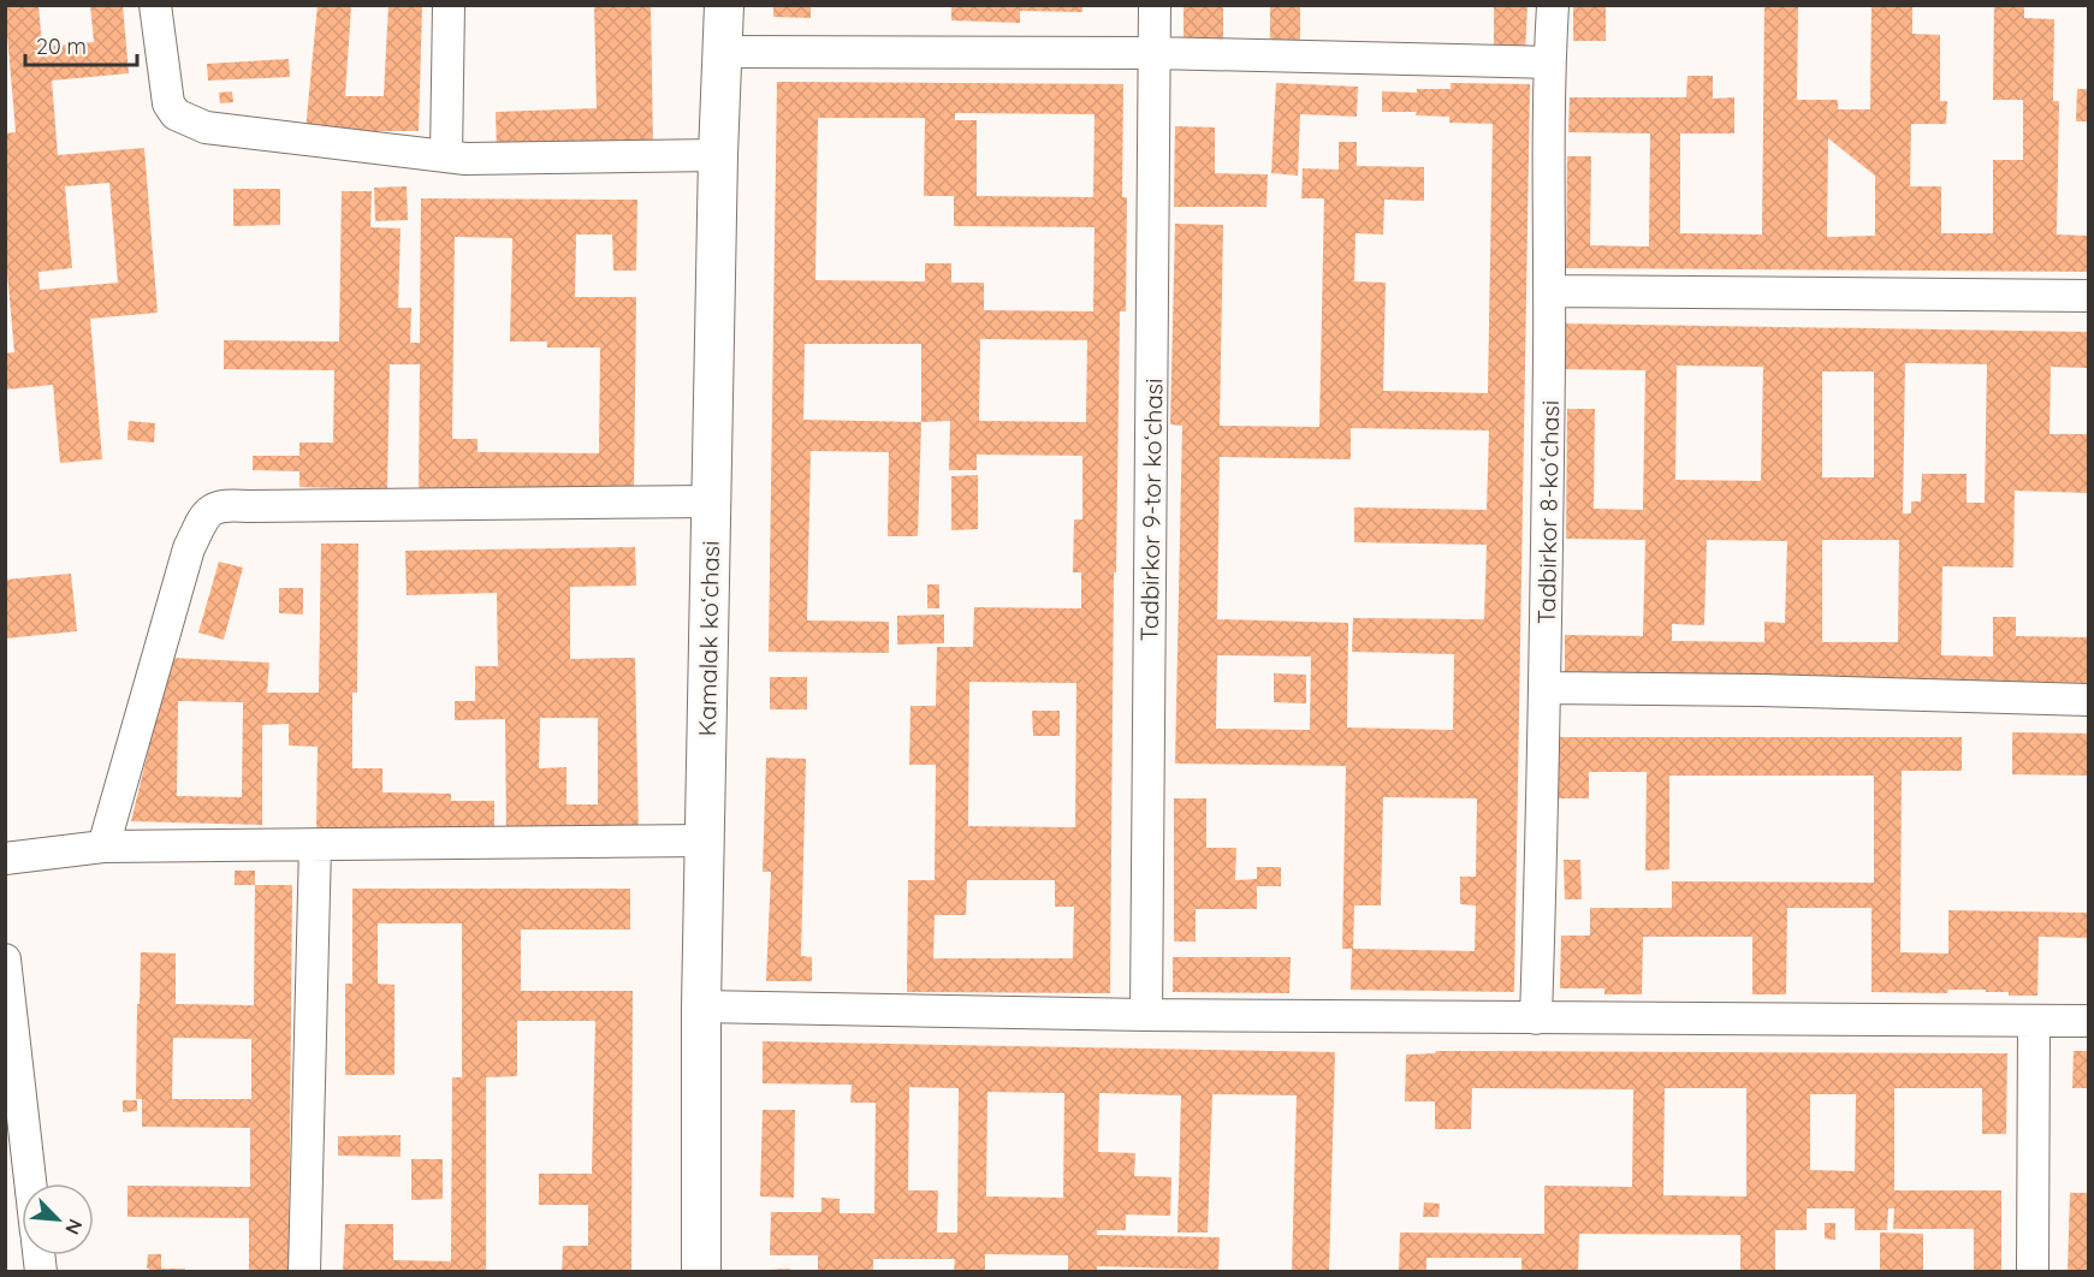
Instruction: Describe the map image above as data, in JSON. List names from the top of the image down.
{
  "streets": {
    "street": ["Tadbirkor 9-tor koʻchasi", "Tadbirkor 8-koʻchasi", "Kamalak koʻchasi"]
  },
  "scale_bar": "20 m",
  "north": "bottom right"
}
